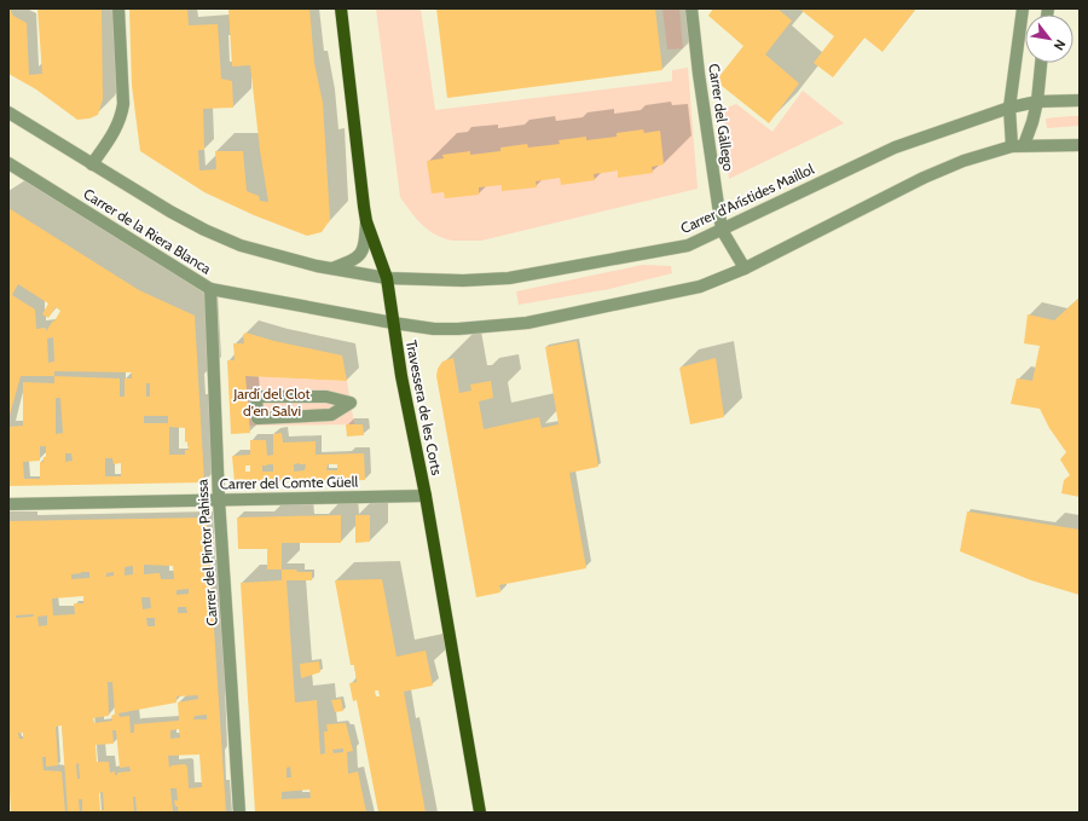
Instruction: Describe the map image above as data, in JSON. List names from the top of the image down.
{
  "streets": {
    "main road": ["Travessera de les Corts"],
    "street": [
      "Carrer del Gàllego",
      "Carrer d'Arístides Maillol",
      "Carrer de la Riera Blanca",
      "Carrer del Comte Güell",
      "Carrer del Pintor Pahissa"
    ]
  },
  "crossings": [
    ["Carrer del Gàllego", "Carrer d'Arístides Maillol"],
    ["Carrer d'Arístides Maillol", "Carrer de la Riera Blanca"],
    ["Carrer d'Arístides Maillol", "Travessera de les Corts"],
    ["Carrer de la Riera Blanca", "Travessera de les Corts"],
    ["Carrer de la Riera Blanca", "Carrer del Pintor Pahissa"],
    ["Travessera de les Corts", "Carrer del Comte Güell"],
    ["Carrer del Comte Güell", "Carrer del Pintor Pahissa"]
  ],
  "parks": ["Jardí del Clot d'en Salvi"],
  "north": "bottom right"
}
